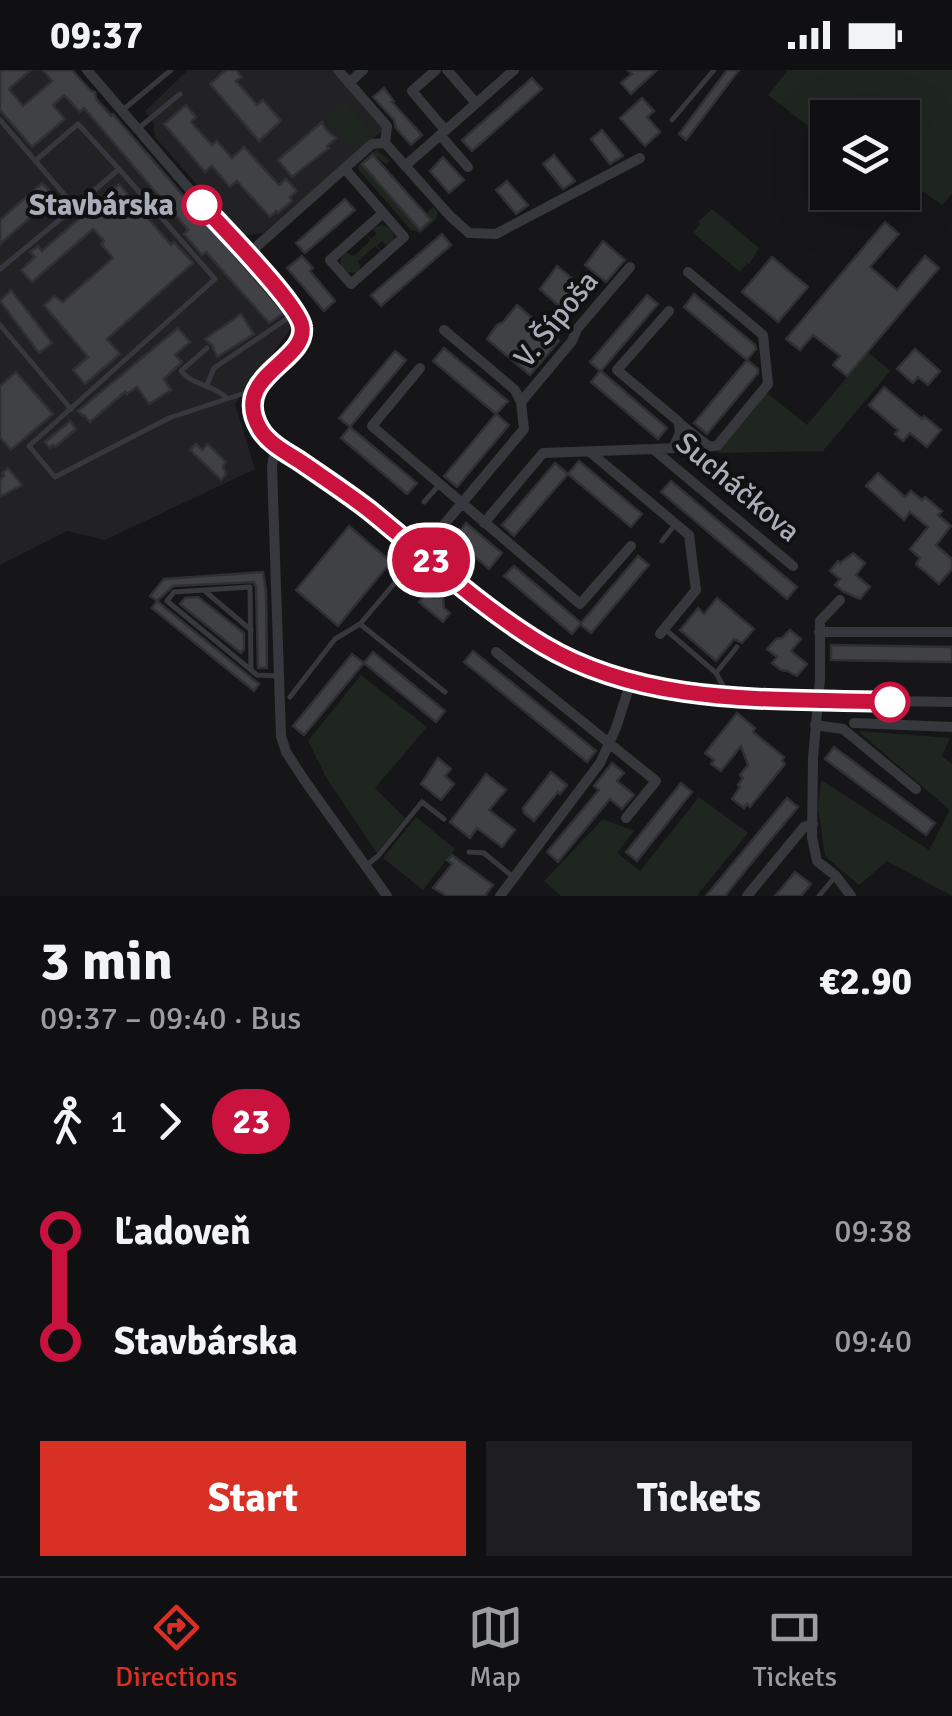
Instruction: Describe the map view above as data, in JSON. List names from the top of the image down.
{
  "streets": {
    "street": ["V. Šípoša", "Sucháčkova"]
  },
  "places": ["Stavbárska"],
  "lines": ["bus line 23"],
  "page": {
    "status": "09:37",
    "on_map": "23",
    "heading": ["3 min", "09:37 – 09:40 · Bus", "€2.90"],
    "legs": ["1", "23"],
    "list": [
      {
        "name": "Ľadoveň",
        "value": "09:38"
      },
      {
        "name": "Stavbárska",
        "value": "09:40"
      }
    ],
    "buttons": ["Start", "Tickets"],
    "tabs": ["Directions", "Map", "Tickets"]
  }
}
